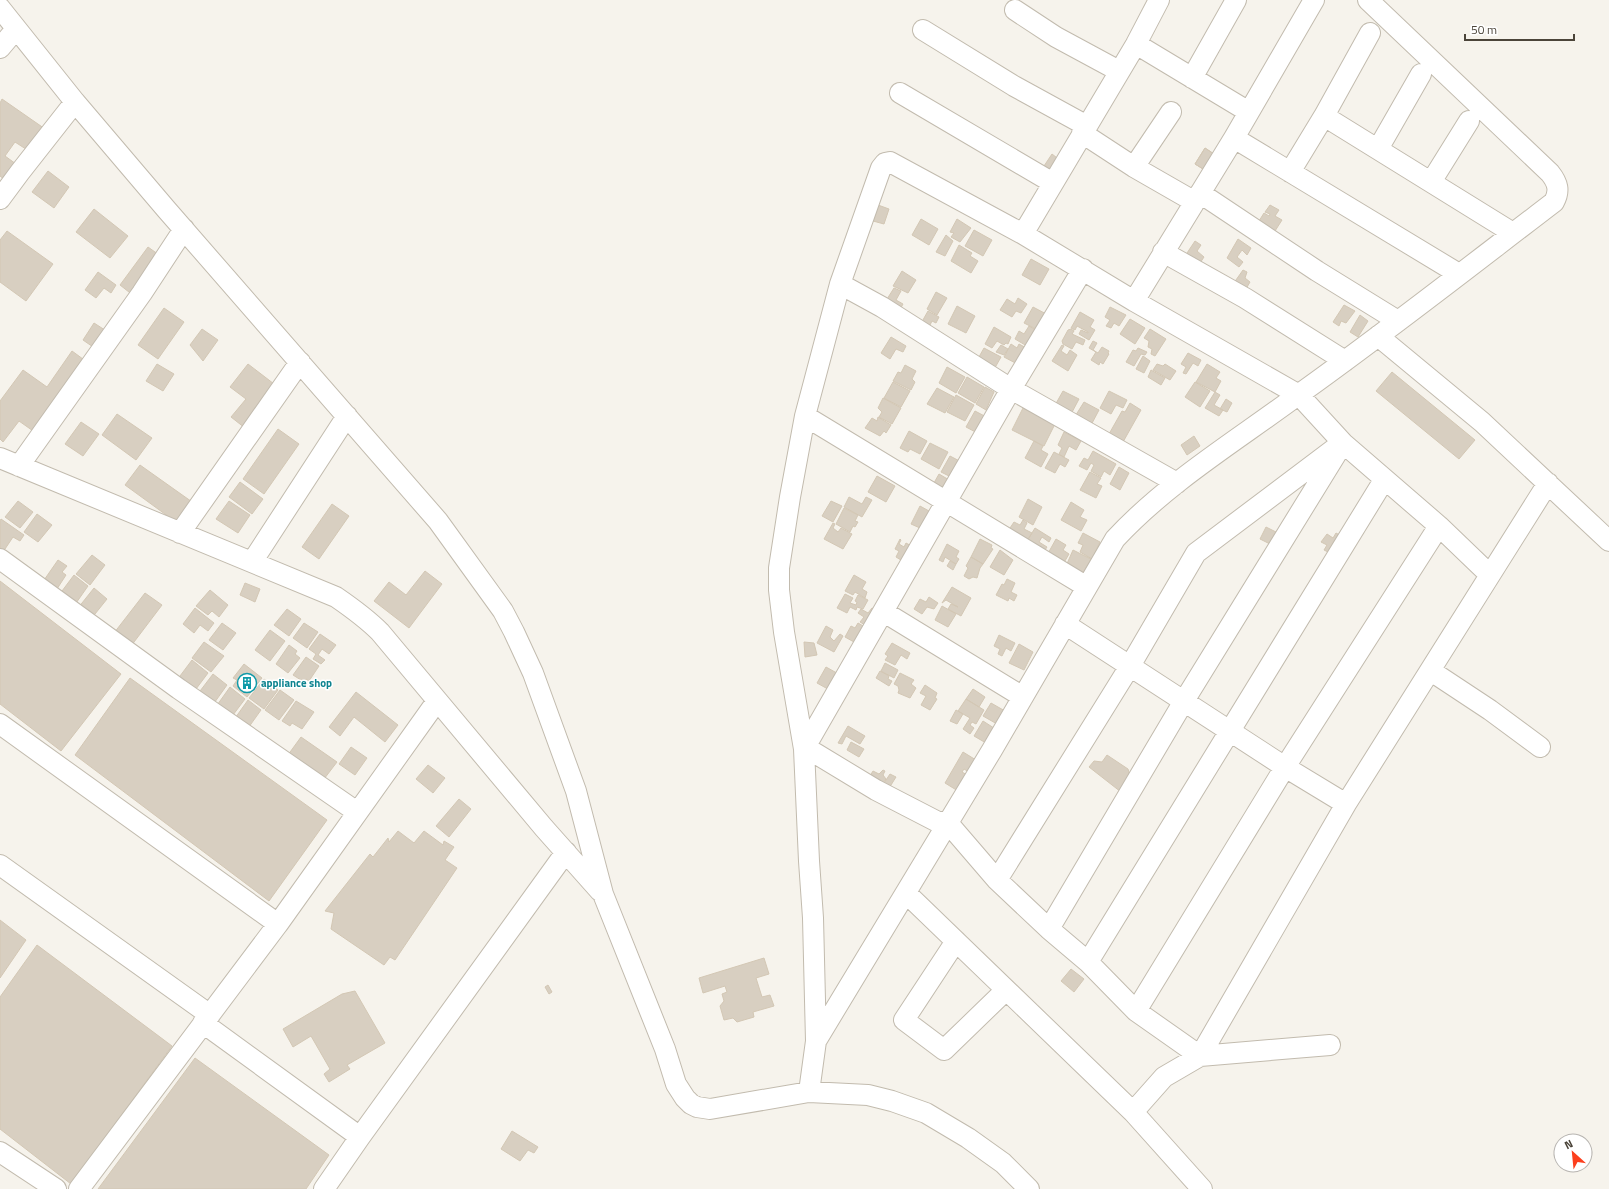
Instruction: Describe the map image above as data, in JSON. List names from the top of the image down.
{
  "places": {
    "building": ["appliance shop"]
  },
  "scale_bar": "50 m",
  "north": "top left"
}
